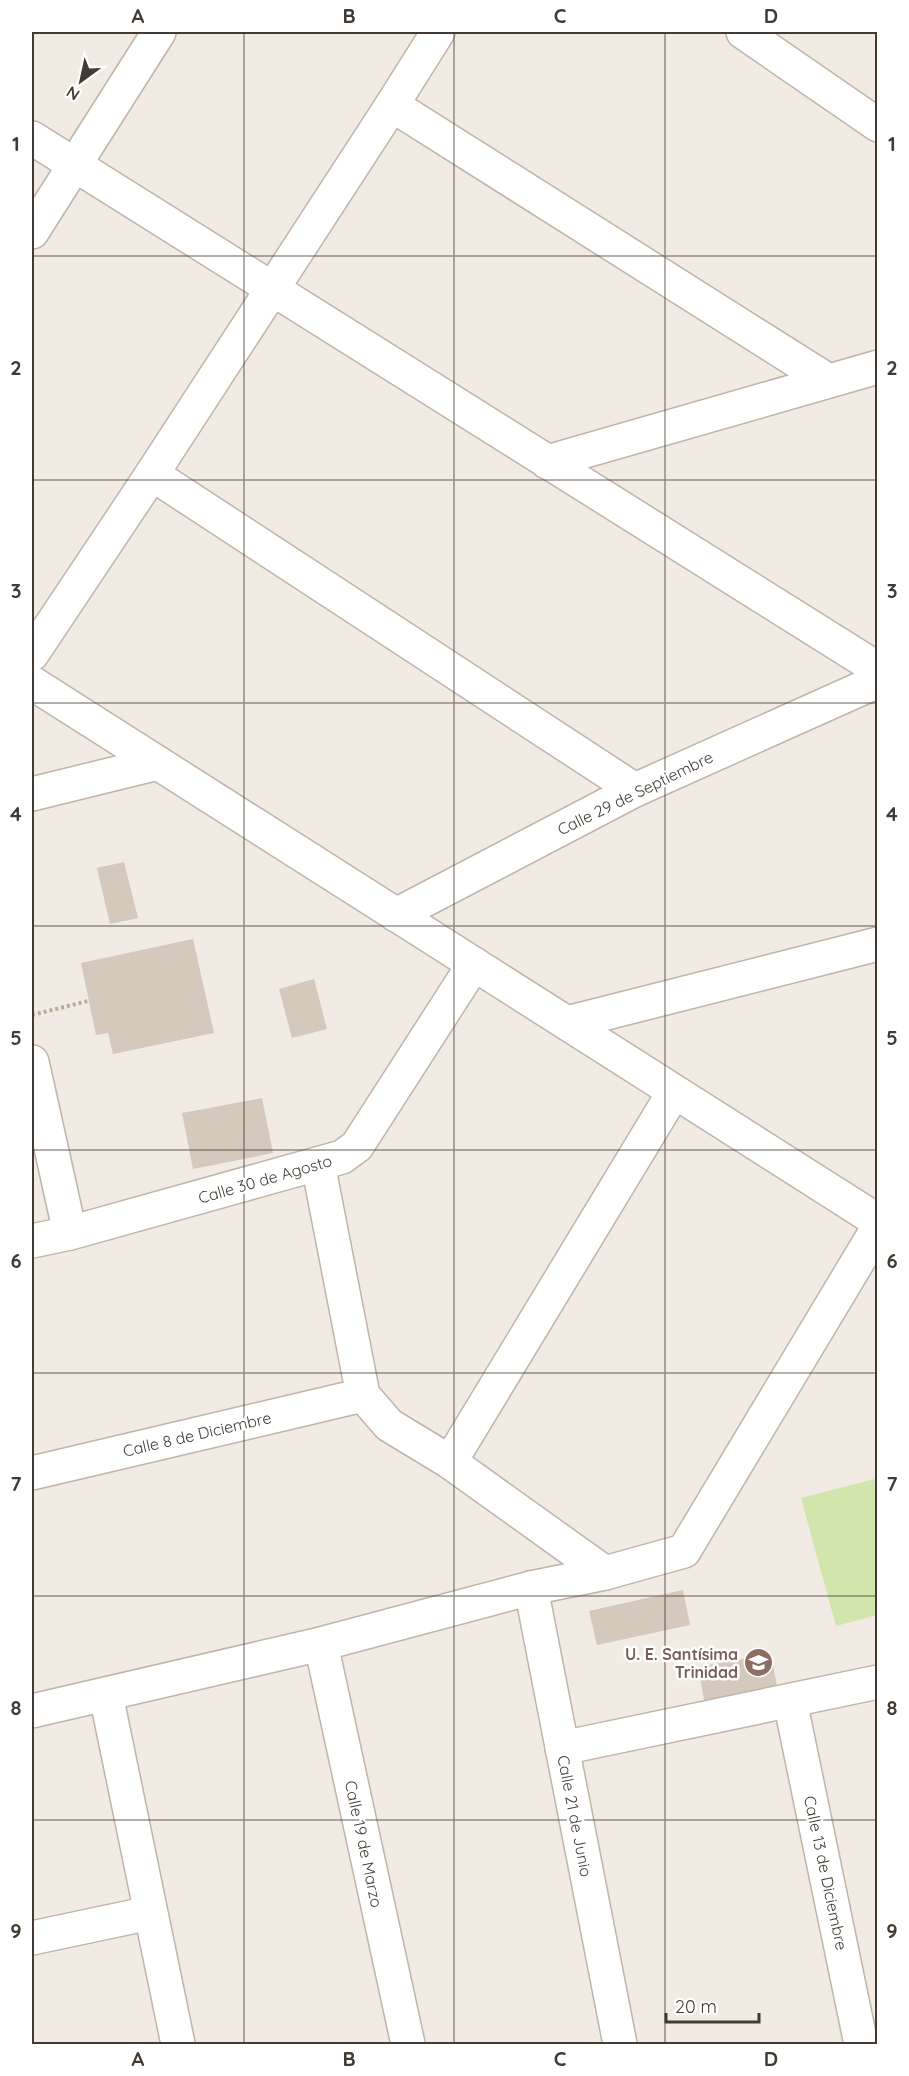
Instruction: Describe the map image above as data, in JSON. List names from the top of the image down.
{
  "streets": {
    "street": [
      "Calle 29 de Septiembre",
      "Calle 30 de Agosto",
      "Calle 8 de Diciembre",
      "Calle 21 de Junio",
      "Calle 19 de Marzo",
      "Calle 13 de Diciembre"
    ]
  },
  "places": {
    "school or university": ["U. E. Santísima Trinidad"]
  },
  "scale_bar": "20 m",
  "north": "bottom left",
  "grid": {
    "columns": [
      "A",
      "B",
      "C",
      "D"
    ],
    "rows": [
      "1",
      "2",
      "3",
      "4",
      "5",
      "6",
      "7",
      "8",
      "9"
    ]
  }
}
